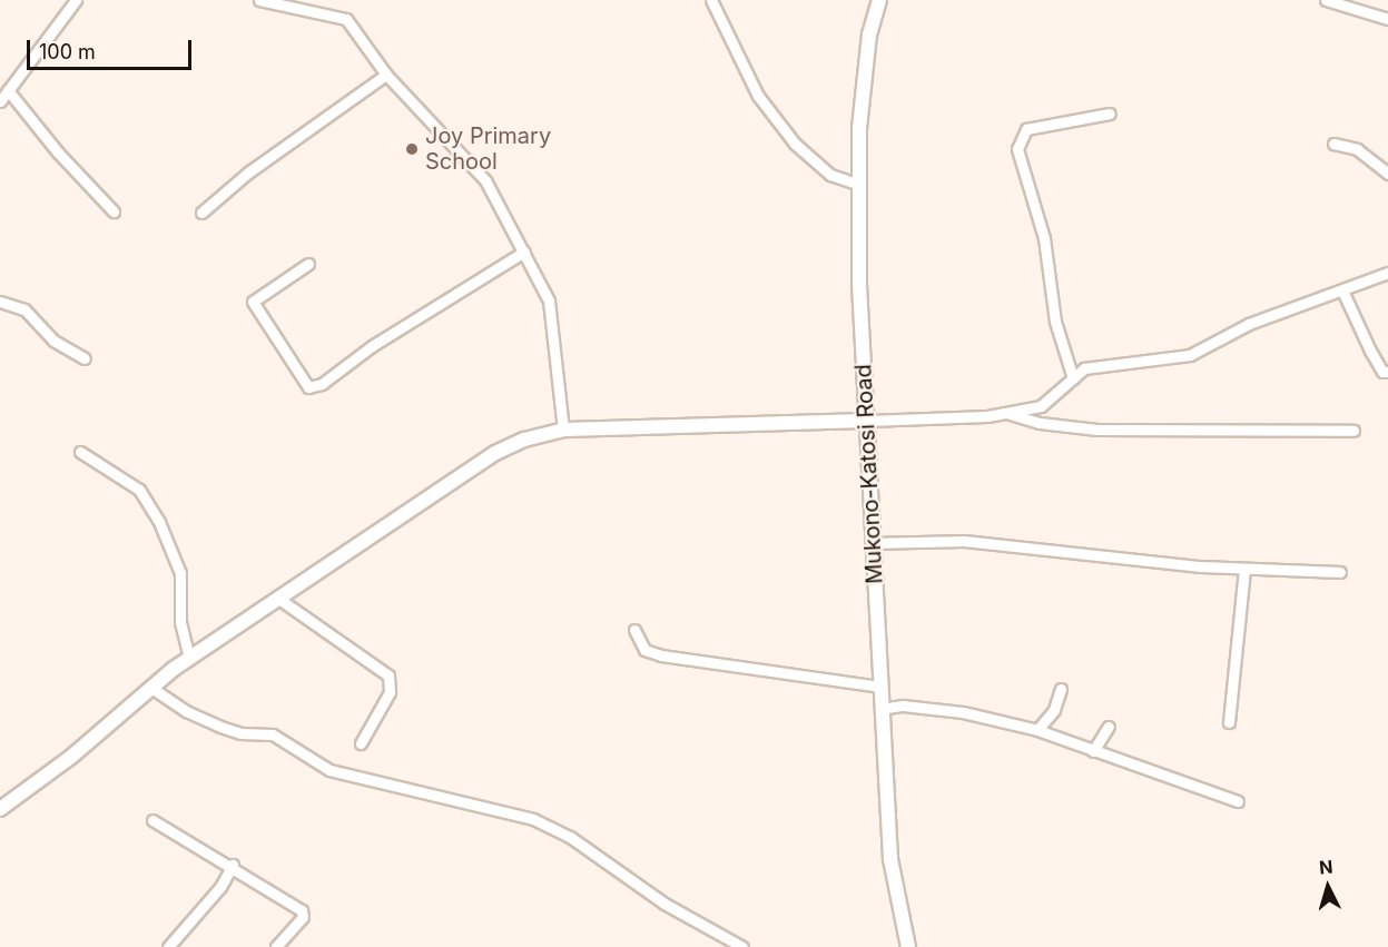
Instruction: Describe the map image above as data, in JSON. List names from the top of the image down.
{
  "streets": {
    "street": ["Mukono-Katosi Road"]
  },
  "places": ["Joy Primary School"],
  "scale_bar": "100 m",
  "north": "top"
}
